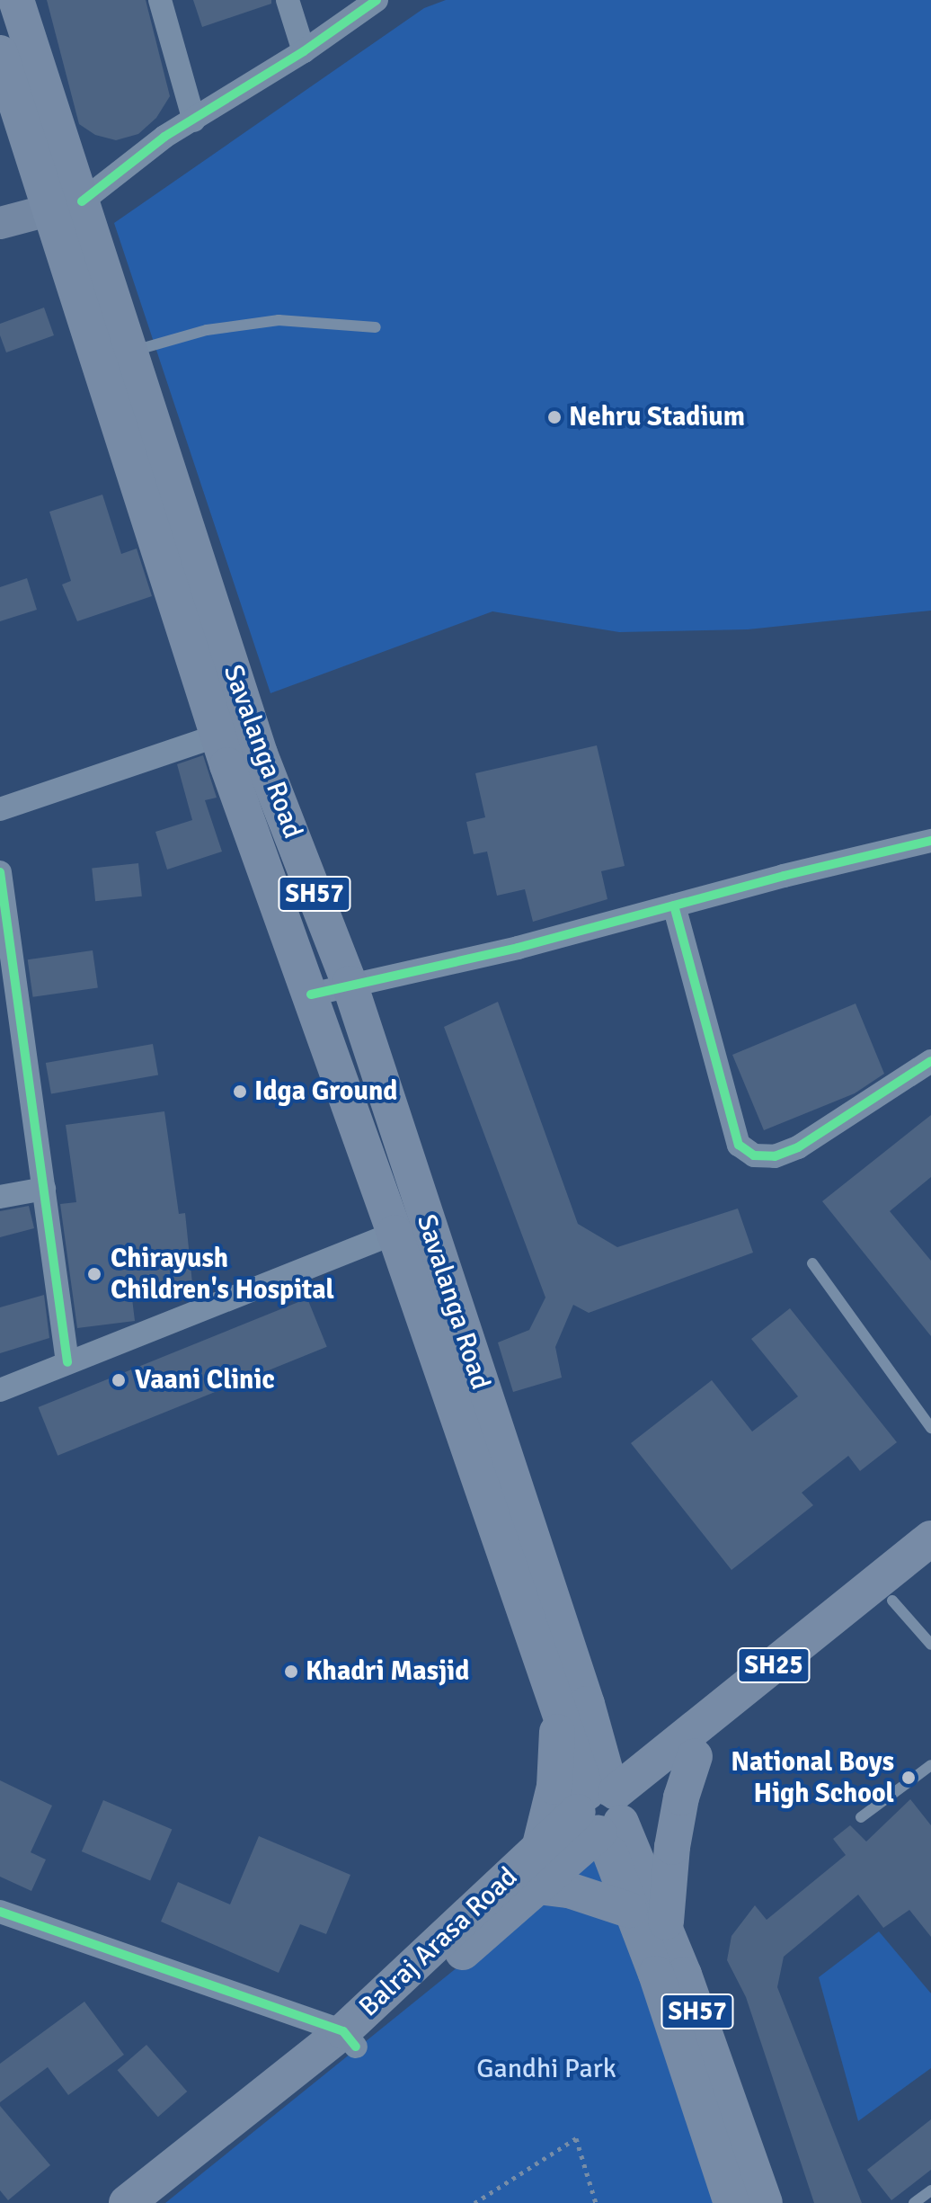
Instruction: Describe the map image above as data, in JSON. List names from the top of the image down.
{
  "streets": {
    "main road": [
      "Savalanga Road",
      "SH57",
      "SH25",
      "Balraj Arasa Road"
    ]
  },
  "crossings": [
    ["Savalanga Road", "SH25"],
    ["Savalanga Road", "Balraj Arasa Road"],
    ["SH25", "Balraj Arasa Road"]
  ],
  "parks": ["Gandhi Park"],
  "places": [
    "Nehru Stadium",
    "Idga Ground",
    "Chirayush Children's Hospital",
    "Vaani Clinic",
    "Khadri Masjid",
    "National Boys High School"
  ]
}
